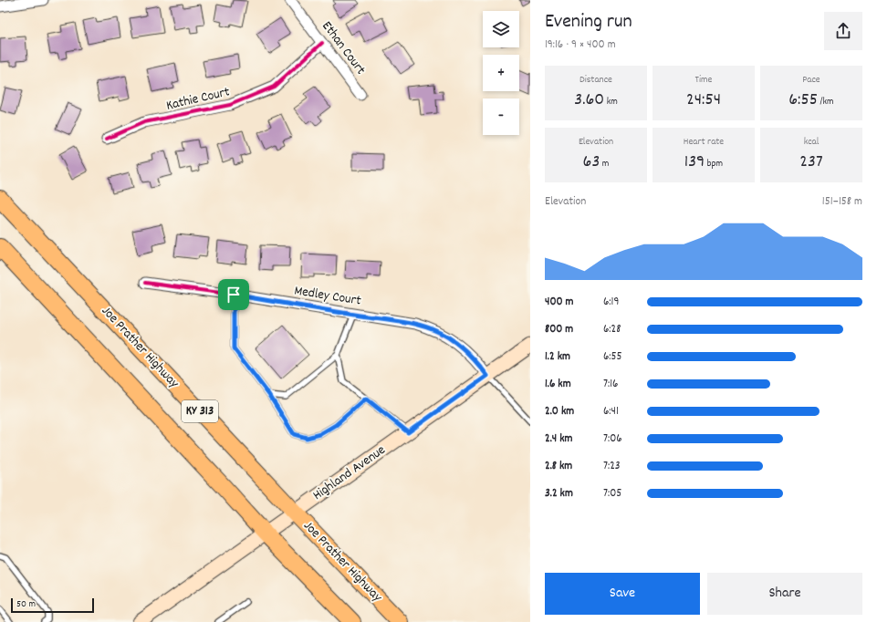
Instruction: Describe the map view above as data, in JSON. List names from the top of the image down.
{
  "streets": {
    "highway": ["Joe Prather Highway", "KY 313"],
    "main road": ["Highland Avenue"],
    "street": ["Ethan Court", "Kathie Court", "Medley Court"]
  },
  "crossings": [
    ["Ethan Court", "Kathie Court"],
    ["Medley Court", "Highland Avenue"],
    ["Joe Prather Highway", "Highland Avenue"],
    ["KY 313", "Highland Avenue"]
  ],
  "scale_bar": "50 m",
  "page": {
    "heading": ["Evening run", "19:16 · 9 × 400 m"],
    "map_buttons": ["+", "−"],
    "stats": [
      ["Distance", "3.60 km"],
      ["Time", "24:54"],
      ["Pace", "6:55 /km"],
      ["Elevation", "63 m"],
      ["Heart rate", "139 bpm"],
      ["kcal", "237"]
    ],
    "chart": ["Elevation", "151–158 m"],
    "list": [
      {
        "name": "400 m",
        "note": "6:19"
      },
      {
        "name": "800 m",
        "note": "6:28"
      },
      {
        "name": "1.2 km",
        "note": "6:55"
      },
      {
        "name": "1.6 km",
        "note": "7:16"
      },
      {
        "name": "2.0 km",
        "note": "6:41"
      },
      {
        "name": "2.4 km",
        "note": "7:06"
      },
      {
        "name": "2.8 km",
        "note": "7:23"
      },
      {
        "name": "3.2 km",
        "note": "7:05"
      }
    ],
    "buttons": ["Save", "Share"],
    "scale": "50 m"
  }
}
